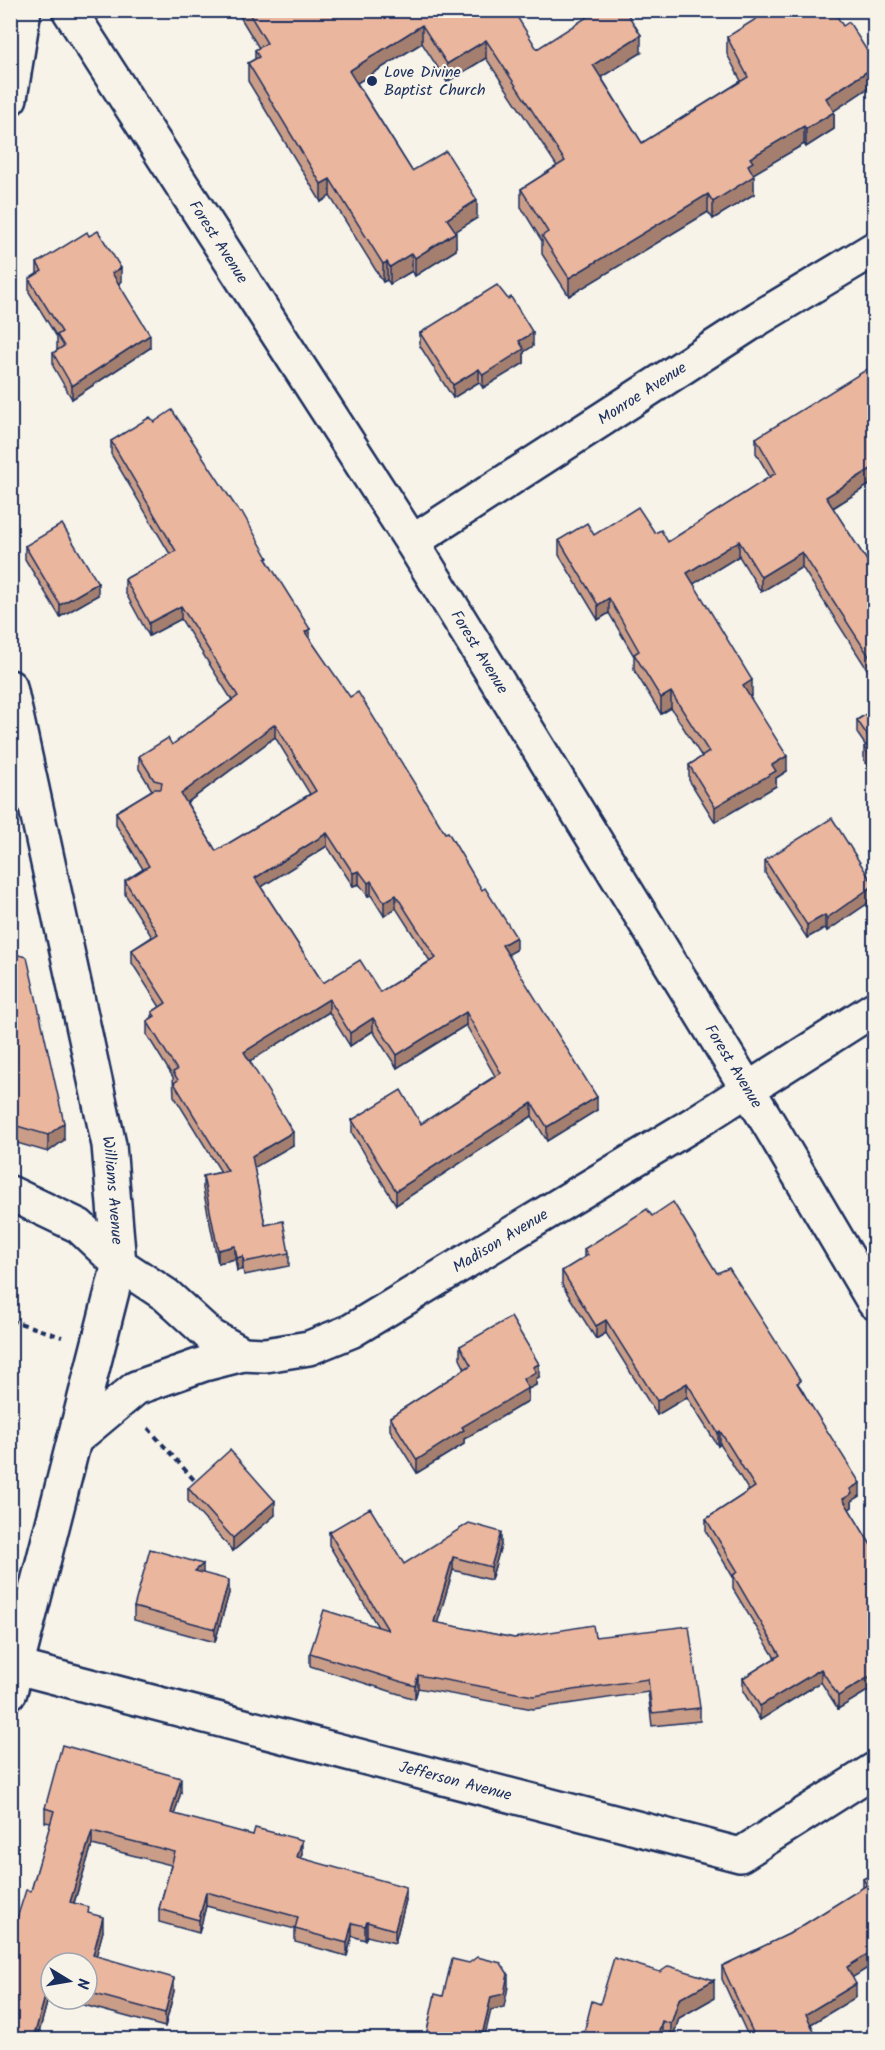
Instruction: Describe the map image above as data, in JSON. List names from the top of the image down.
{
  "streets": {
    "street": [
      "Forest Avenue",
      "Monroe Avenue",
      "Williams Avenue",
      "Madison Avenue",
      "Jefferson Avenue"
    ]
  },
  "crossings": [
    ["Forest Avenue", "Monroe Avenue"],
    ["Forest Avenue", "Madison Avenue"],
    ["Williams Avenue", "Madison Avenue"],
    ["Williams Avenue", "Jefferson Avenue"]
  ],
  "places": ["Love Divine Baptist Church"],
  "north": "right"
}
